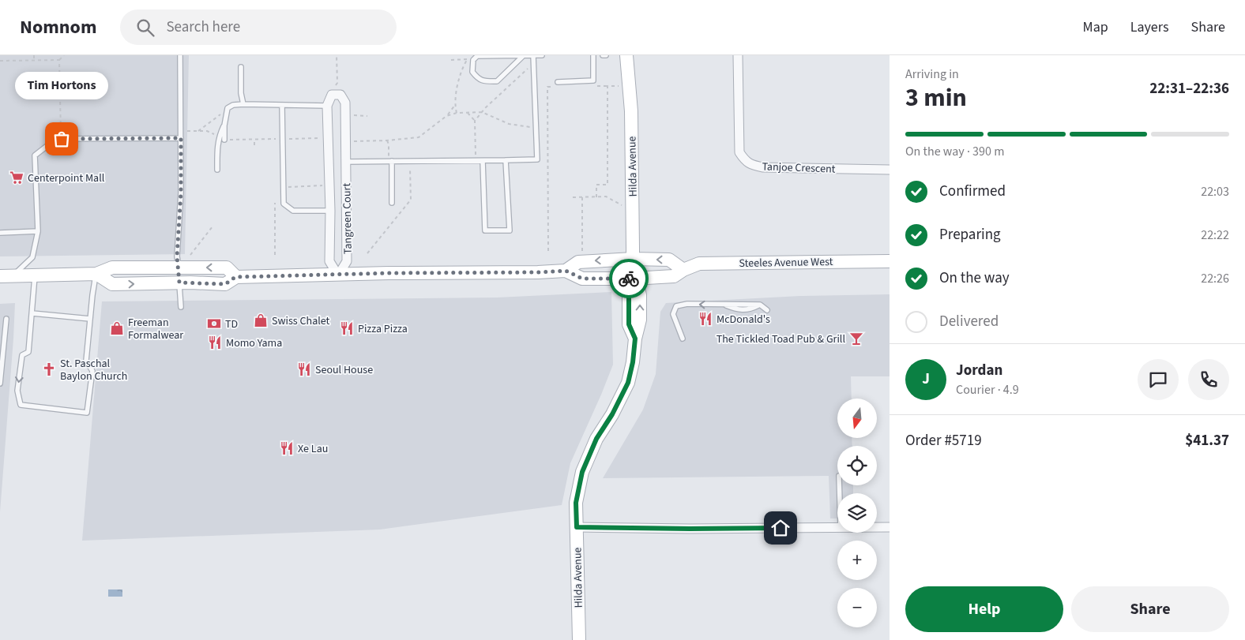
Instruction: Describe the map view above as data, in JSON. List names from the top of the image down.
{
  "streets": {
    "main road": ["Hilda Avenue", "Steeles Avenue West"],
    "street": ["Tanjoe Crescent", "Tangreen Court"]
  },
  "crossings": [
    ["Hilda Avenue", "Steeles Avenue West"],
    ["Tangreen Court", "Steeles Avenue West"]
  ],
  "places": {
    "other": ["Tim Hortons"],
    "supermarket": ["Centerpoint Mall"],
    "restaurant": [
      "McDonald's",
      "Pizza Pizza",
      "Momo Yama",
      "Seoul House",
      "Xe Lau"
    ],
    "shop": ["Swiss Chalet", "Freeman Formalwear"],
    "bank": ["TD"],
    "bar": ["The Tickled Toad Pub & Grill"],
    "church": ["St. Paschal Baylon Church"]
  },
  "north": "bottom",
  "page": {
    "header": "Nomnom",
    "search": "Search here",
    "nav": ["Map", "Layers", "Share"],
    "heading": ["3 min", "Arriving in", "22:31–22:36"],
    "panel": [
      "Jordan",
      "Courier · 4.9",
      "Order #5719",
      "$41.37"
    ],
    "bubble": "Tim Hortons",
    "bar": "On the way · 390 m",
    "list": [
      ["Confirmed", "22:03"],
      ["Preparing", "22:22"],
      ["On the way", "22:26"],
      "Delivered"
    ],
    "round": "J",
    "map_buttons": ["+", "−"],
    "buttons": ["Help", "Share"]
  }
}
